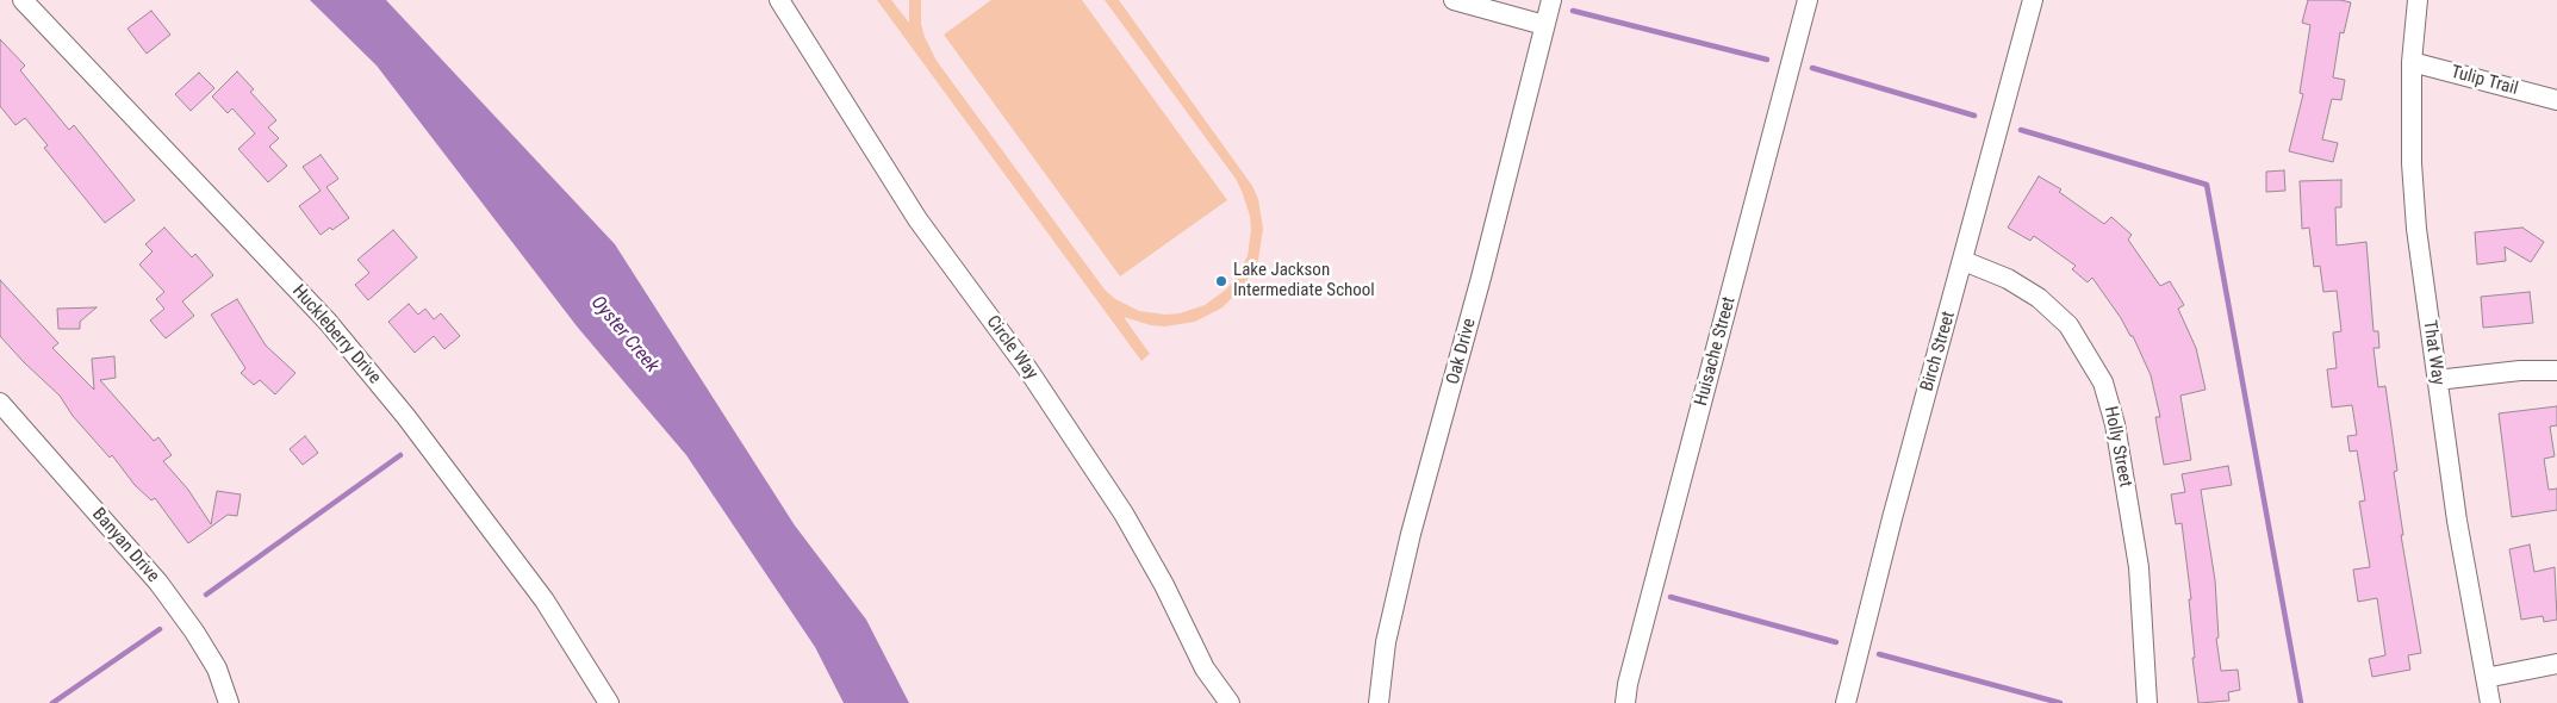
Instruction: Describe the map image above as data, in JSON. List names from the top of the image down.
{
  "streets": {
    "street": [
      "Tulip Trail",
      "Huckleberry Drive",
      "Circle Way",
      "Oak Drive",
      "Huisache Street",
      "Birch Street",
      "That Way",
      "Holly Street",
      "Banyan Drive"
    ]
  },
  "crossings": [
    ["Tulip Trail", "That Way"],
    ["Birch Street", "Holly Street"]
  ],
  "water": ["Oyster Creek"],
  "places": ["Lake Jackson Intermediate School"]
}
